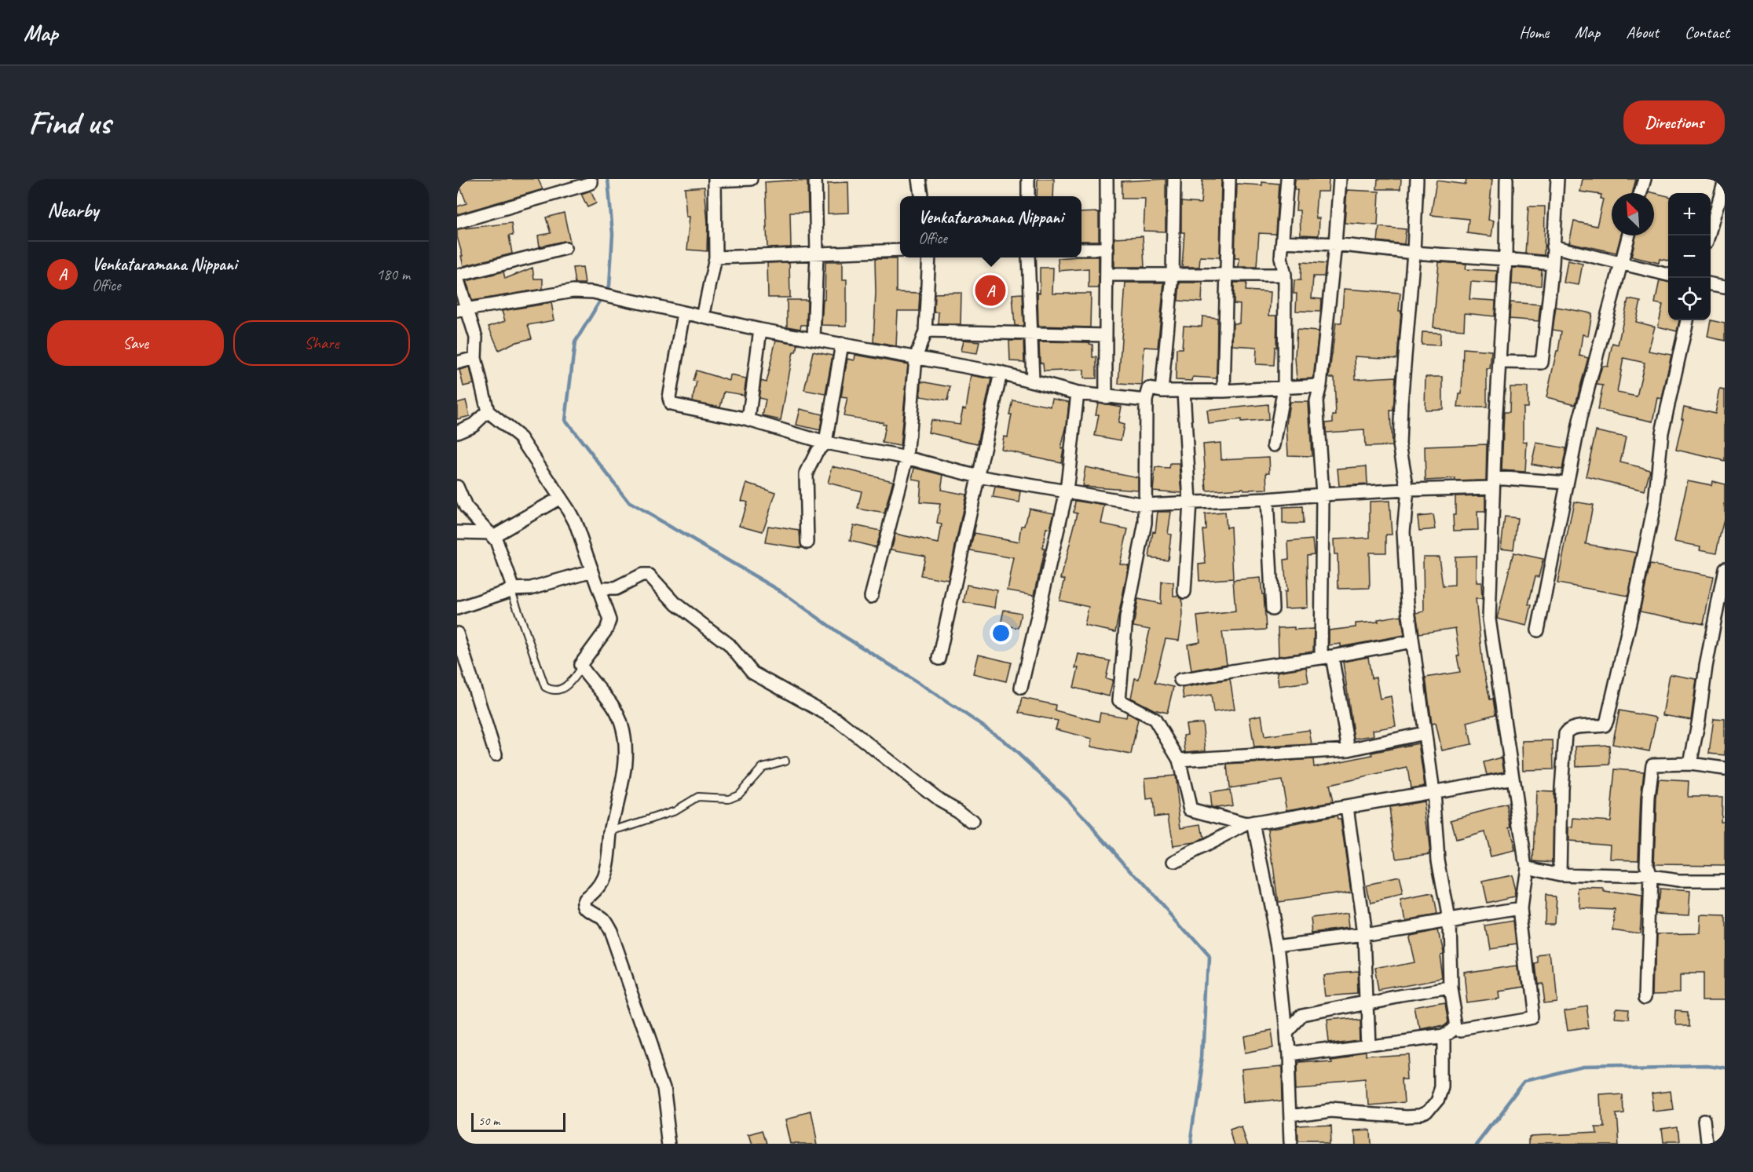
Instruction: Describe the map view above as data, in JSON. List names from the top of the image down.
{
  "scale_bar": "50 m",
  "north": "top left",
  "page": {
    "header": "Map",
    "nav": [
      "Home",
      "Map",
      "About",
      "Contact"
    ],
    "buttons": [
      "Directions",
      ["Save", "Share"]
    ],
    "title": "Find us",
    "heading": "Nearby",
    "map_buttons": ["+", "−"],
    "popup": ["Venkataramana Nippani", "Office"],
    "list": [
      {
        "mark": "A",
        "name": "Venkataramana Nippani",
        "note": "Office",
        "value": "180 m"
      }
    ],
    "pins": "A",
    "scale": "50 m"
  }
}
